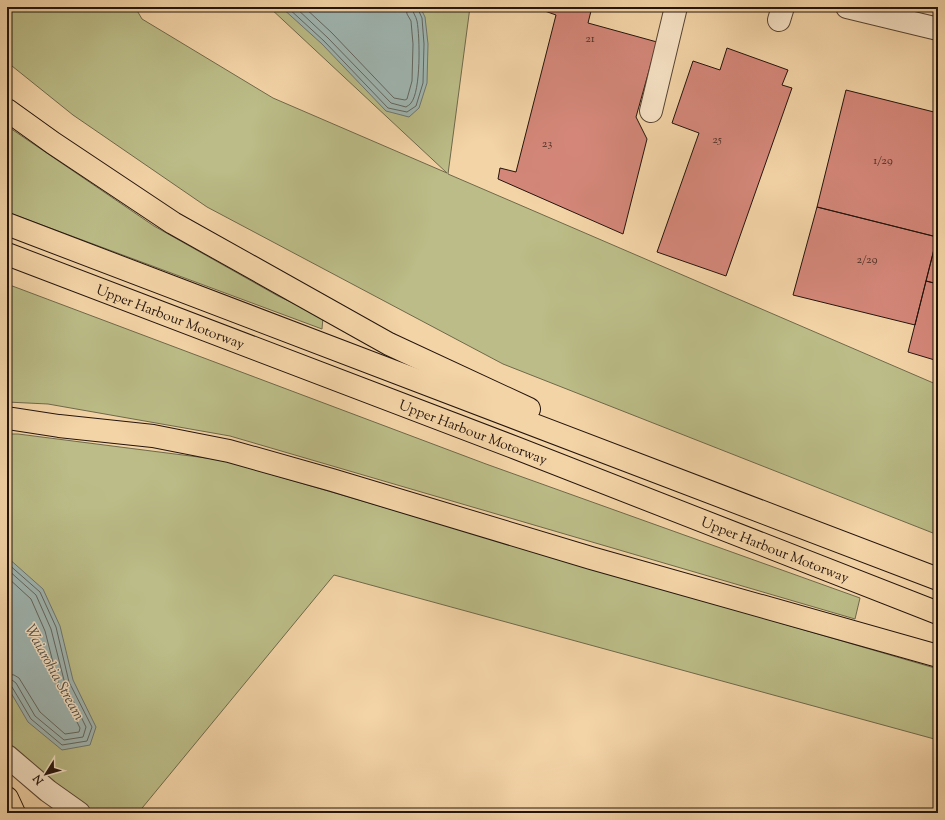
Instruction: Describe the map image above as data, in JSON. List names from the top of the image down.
{
  "streets": {
    "main road": ["Upper Harbour Motorway"]
  },
  "water": ["Waiarohia Stream"],
  "house_numbers": [
    "21",
    "25",
    "23",
    "1/29",
    "2/29"
  ],
  "north": "bottom left"
}
